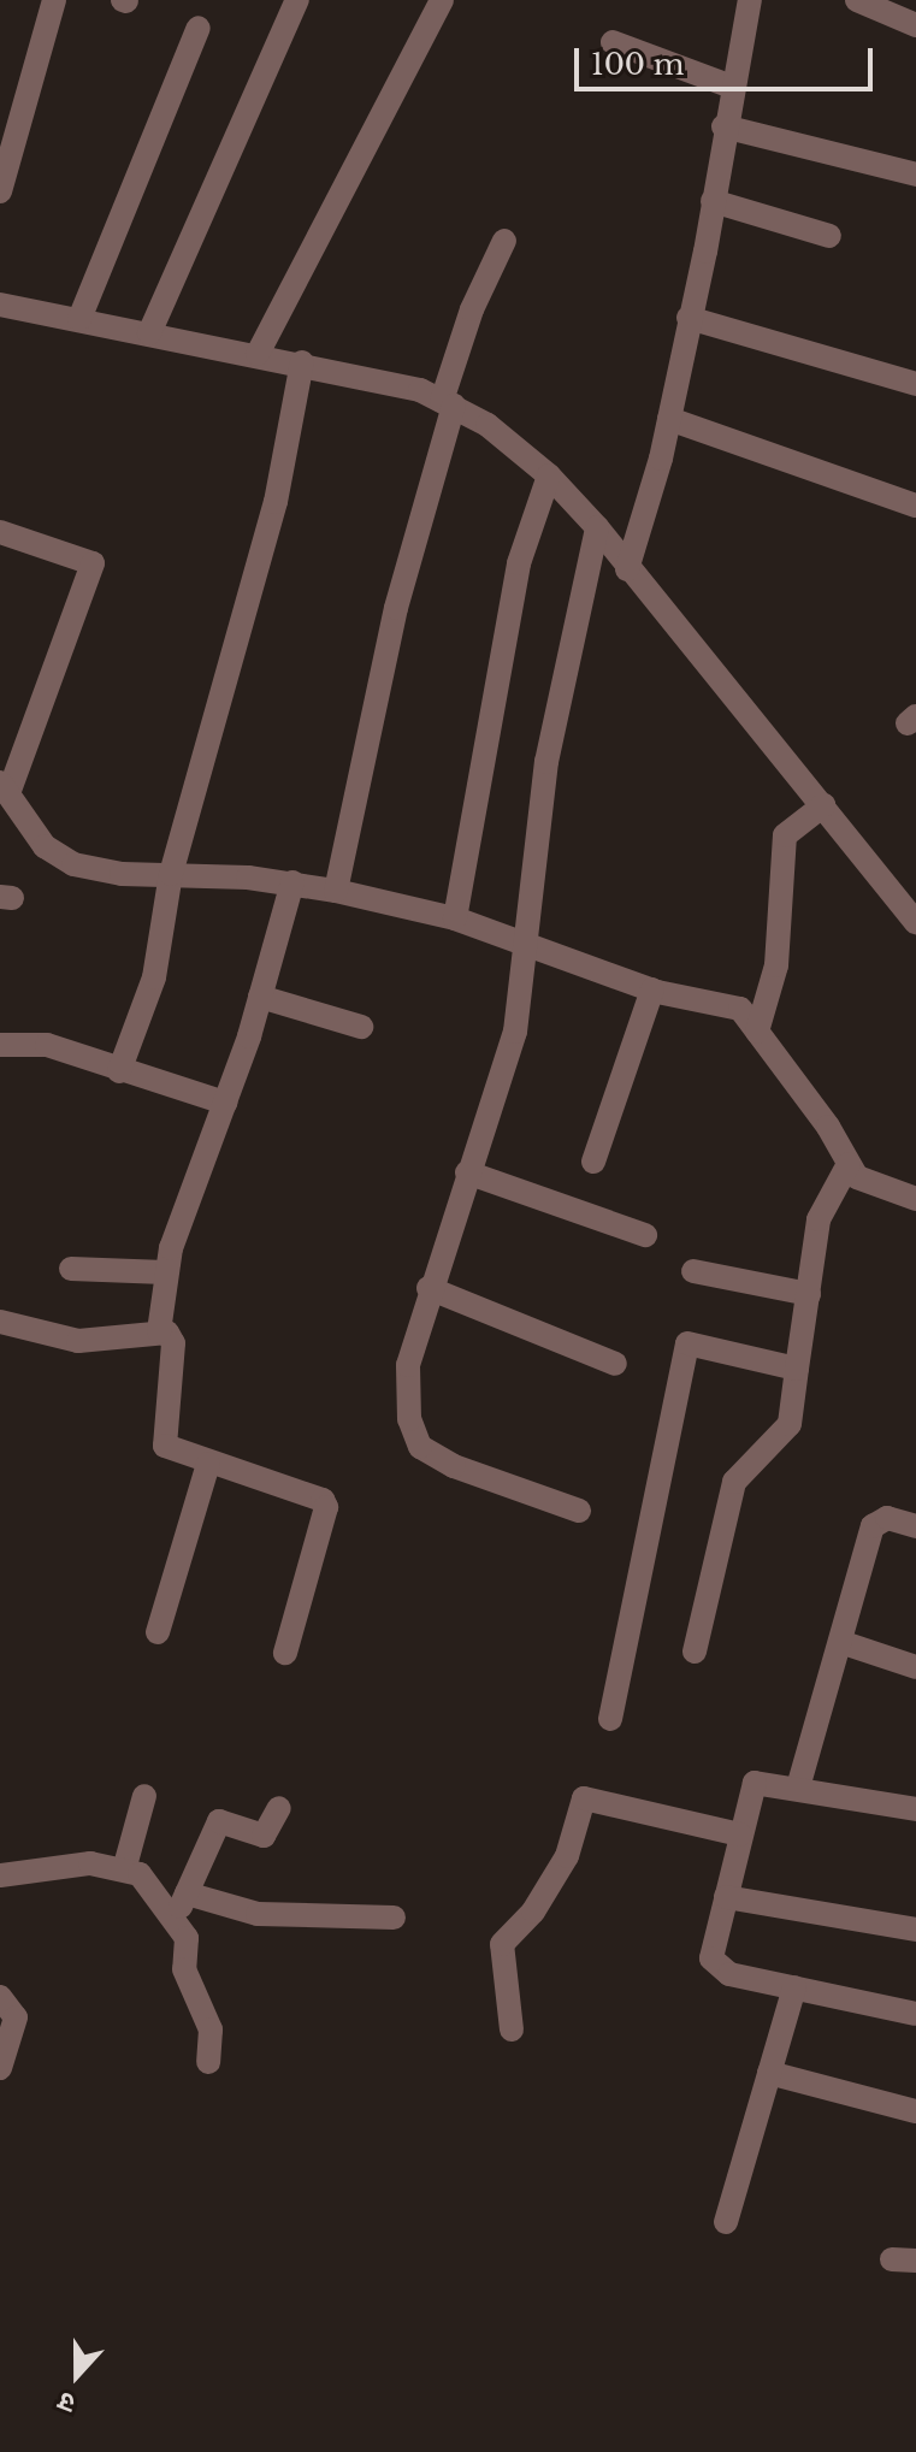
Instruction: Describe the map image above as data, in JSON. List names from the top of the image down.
{
  "scale_bar": "100 m",
  "north": "bottom"
}
